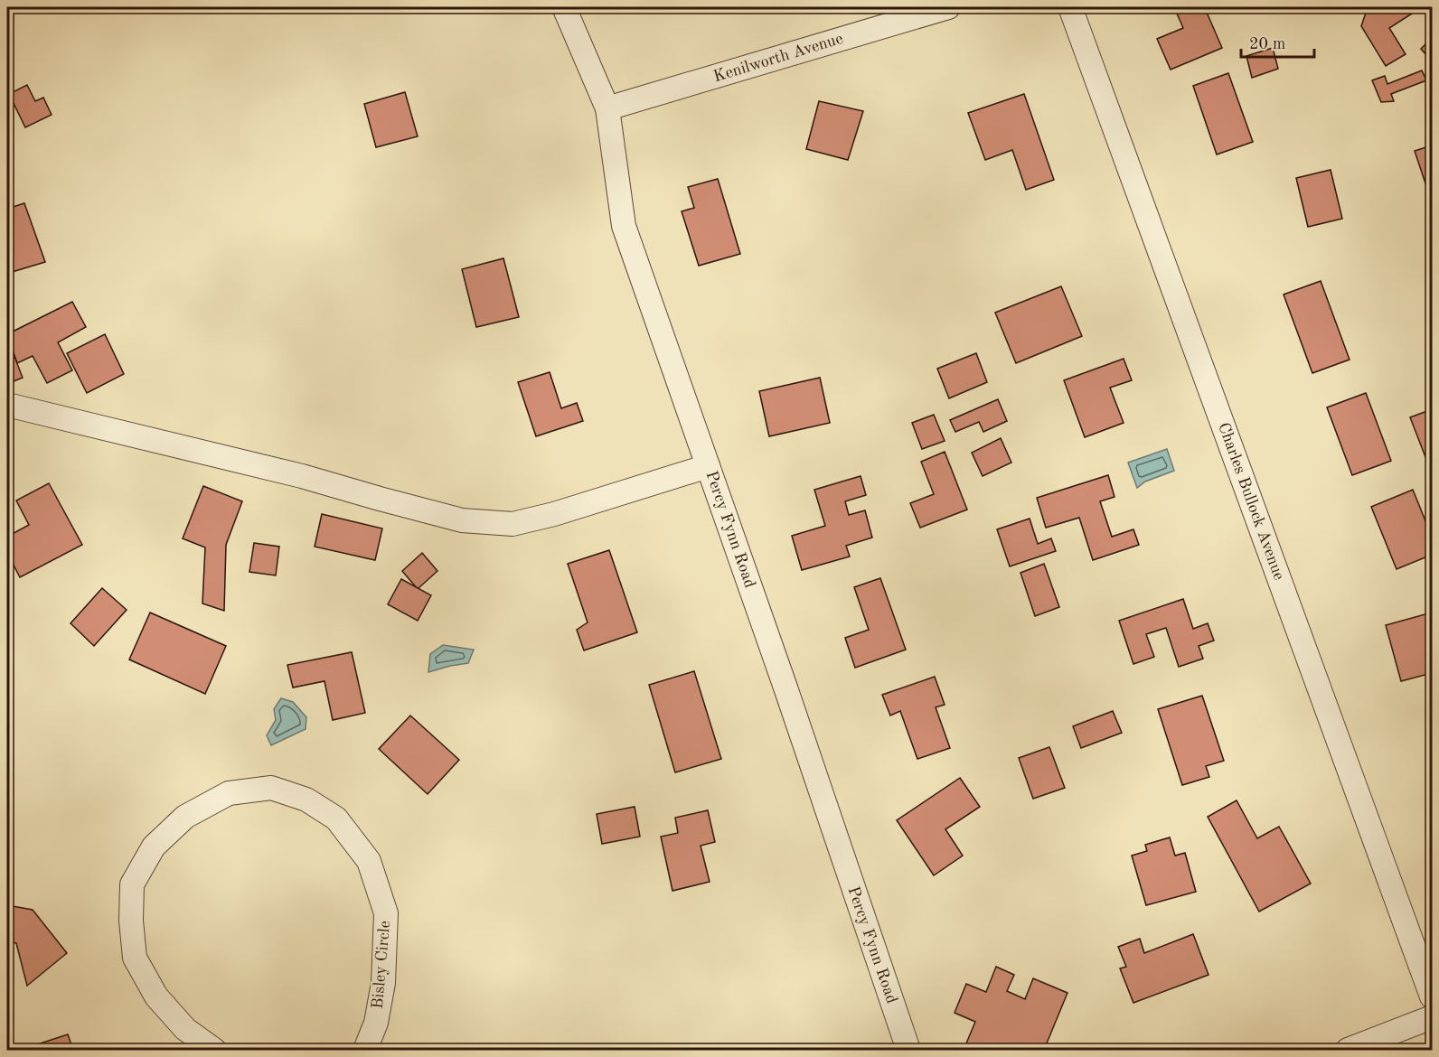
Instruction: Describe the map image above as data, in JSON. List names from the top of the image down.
{
  "streets": {
    "street": [
      "Kenilworth Avenue",
      "Charles Bullock Avenue",
      "Percy Fynn Road",
      "Bisley Circle"
    ]
  },
  "crossings": [
    ["Kenilworth Avenue", "Percy Fynn Road"]
  ],
  "scale_bar": "20 m"
}
